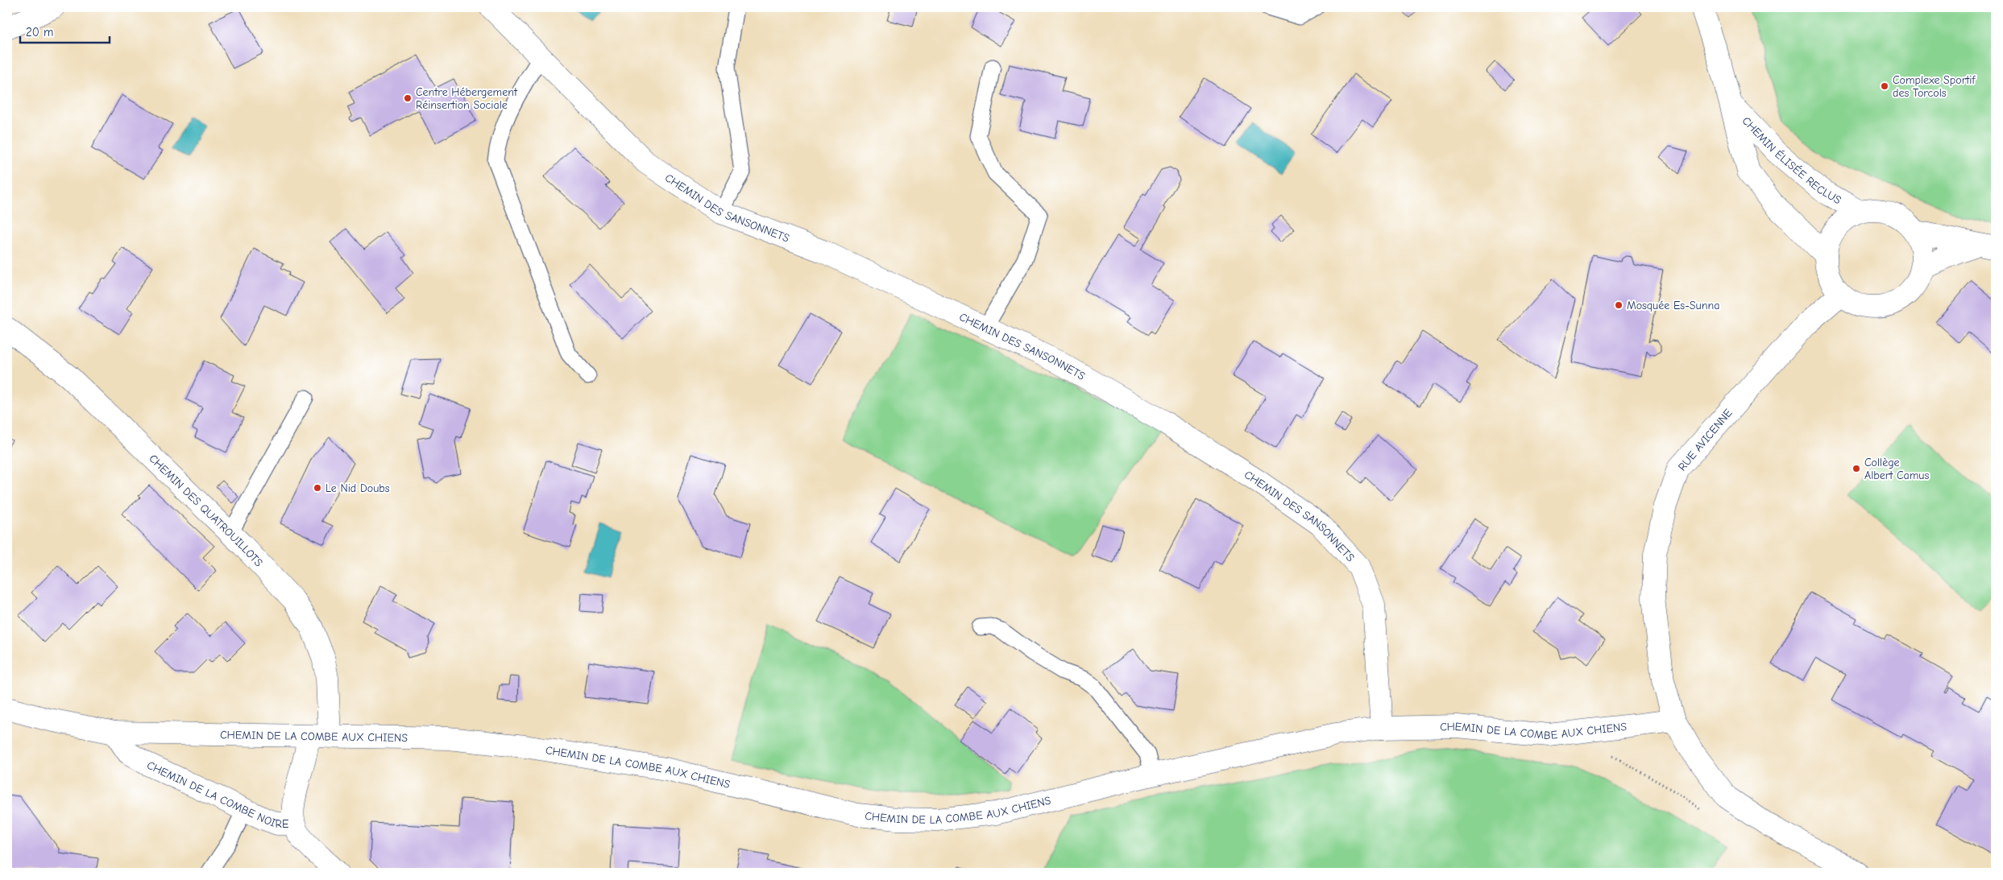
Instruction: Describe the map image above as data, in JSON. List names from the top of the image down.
{
  "streets": {
    "street": [
      "CHEMIN ÉLISÉE RECLUS",
      "CHEMIN DES SANSONNETS",
      "RUE AVICENNE",
      "CHEMIN DES QUATROUILLOTS",
      "CHEMIN DE LA COMBE AUX CHIENS",
      "CHEMIN DE LA COMBE NOIRE"
    ]
  },
  "crossings": [
    ["CHEMIN ÉLISÉE RECLUS", "RUE AVICENNE"],
    ["CHEMIN DES SANSONNETS", "CHEMIN DE LA COMBE AUX CHIENS"],
    ["RUE AVICENNE", "CHEMIN DE LA COMBE AUX CHIENS"],
    ["CHEMIN DES QUATROUILLOTS", "CHEMIN DE LA COMBE AUX CHIENS"],
    ["CHEMIN DE LA COMBE AUX CHIENS", "CHEMIN DE LA COMBE NOIRE"]
  ],
  "places": [
    "Complexe Sportif des Torcols",
    "Centre Hébergement Réinsertion Sociale",
    "Mosquée Es-Sunna",
    "Collège Albert Camus",
    "Le Nid Doubs"
  ],
  "scale_bar": "20 m"
}
